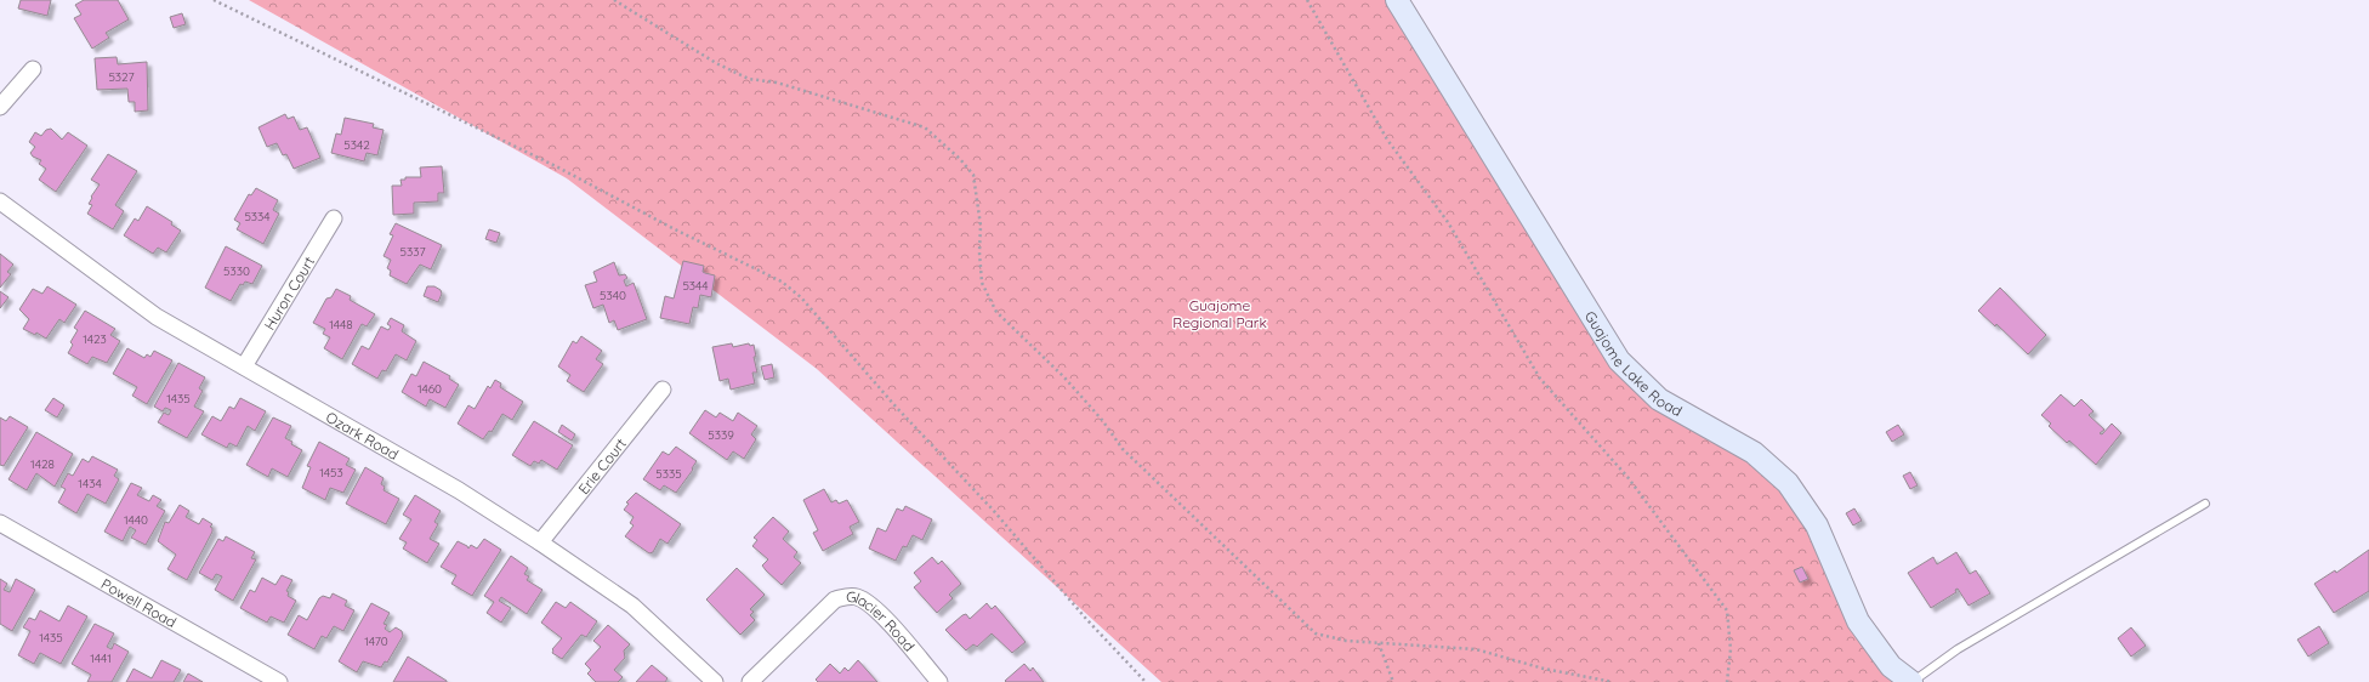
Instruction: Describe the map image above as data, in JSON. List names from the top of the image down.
{
  "streets": {
    "street": [
      "Huron Court",
      "Guajome Lake Road",
      "Ozark Road",
      "Erie Court",
      "Powell Road",
      "Glacier Road"
    ]
  },
  "crossings": [
    ["Huron Court", "Ozark Road"],
    ["Ozark Road", "Erie Court"]
  ],
  "parks": ["Guajome Regional Park"],
  "house_numbers": [
    "5327",
    "5342",
    "5334",
    "5337",
    "5330",
    "5344",
    "5340",
    "1448",
    "1423",
    "1460",
    "1435",
    "5339",
    "1428",
    "1453",
    "5335",
    "1434",
    "1440",
    "1435",
    "1470",
    "1441"
  ]
}
